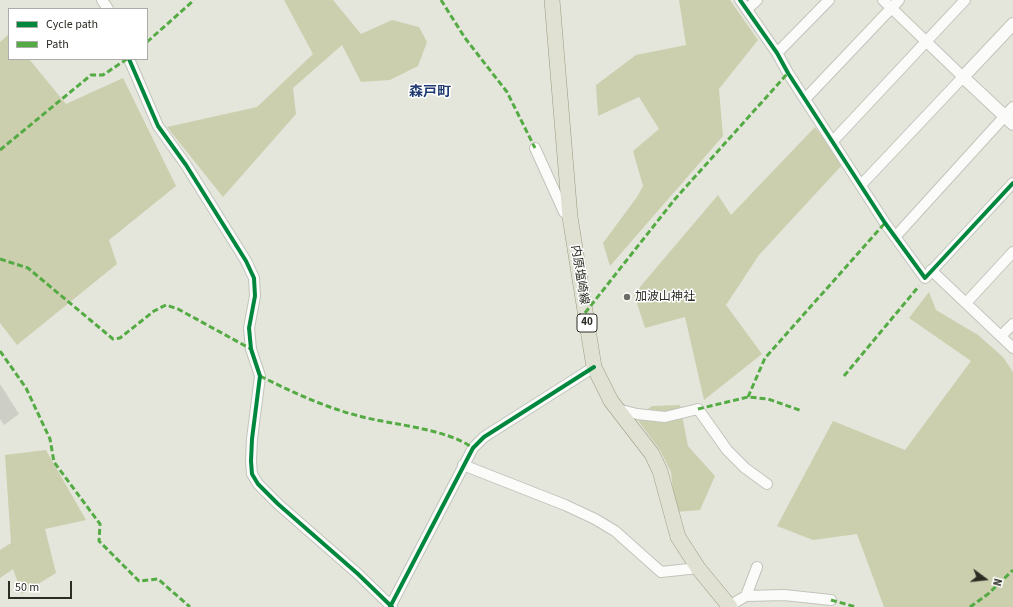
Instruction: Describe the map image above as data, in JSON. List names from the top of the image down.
{
  "streets": {
    "main road": ["内原塩崎線", "40"]
  },
  "districts": ["森戸町"],
  "places": ["加波山神社"],
  "legend": ["Cycle path", "Path"],
  "scale_bar": "50 m",
  "north": "right"
}
